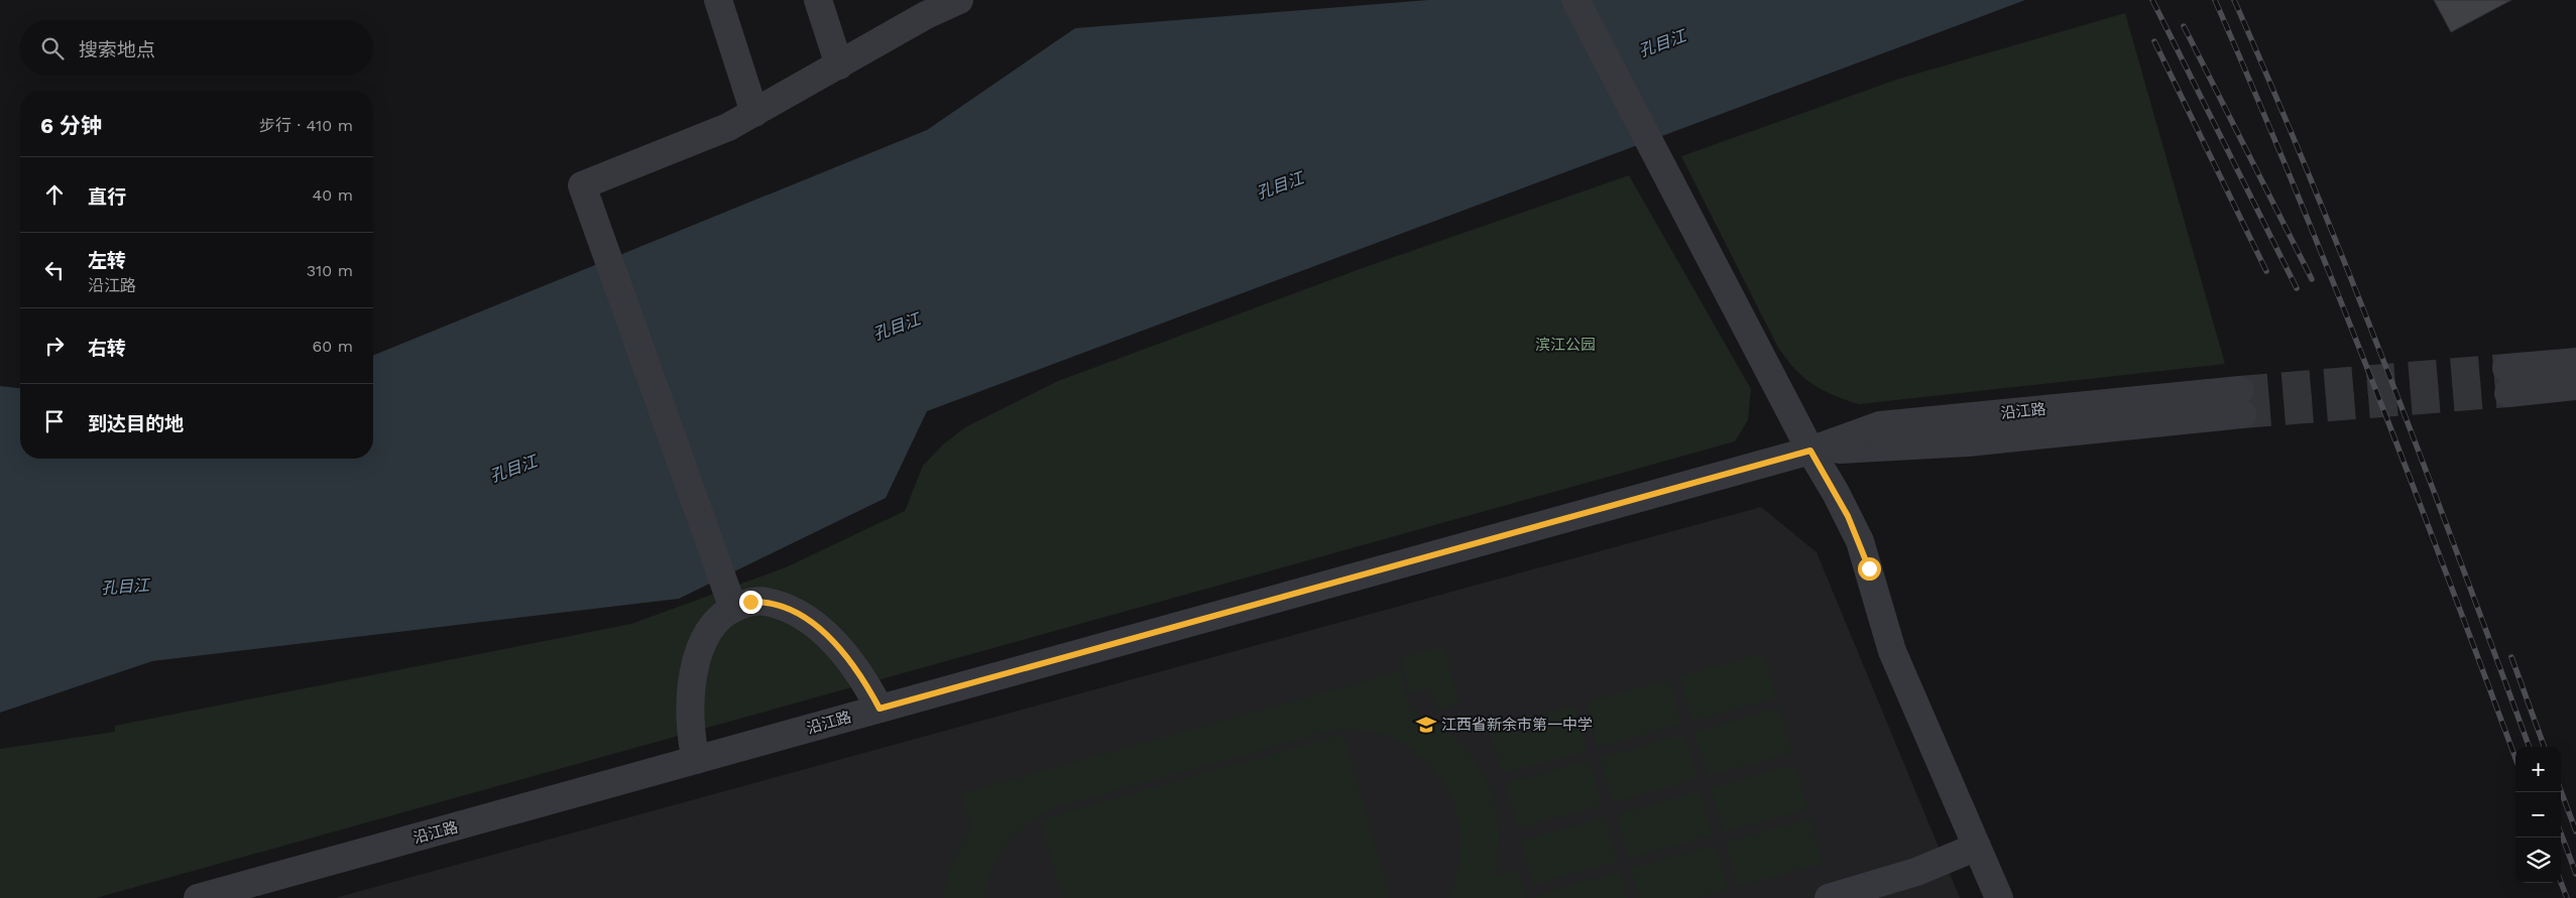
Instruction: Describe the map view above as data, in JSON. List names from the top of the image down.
{
  "streets": {
    "street": ["沿江路"]
  },
  "water": ["孔目江"],
  "parks": ["滨江公园"],
  "places": {
    "school or university": ["江西省新余市第一中学"]
  },
  "page": {
    "search": "搜索地点",
    "heading": ["6 分钟", "步行 · 410 m"],
    "list": [
      ["直行", "40 m"],
      ["左转", "沿江路", "310 m"],
      ["右转", "60 m"],
      "到达目的地"
    ],
    "map_buttons": ["+", "−"]
  }
}
